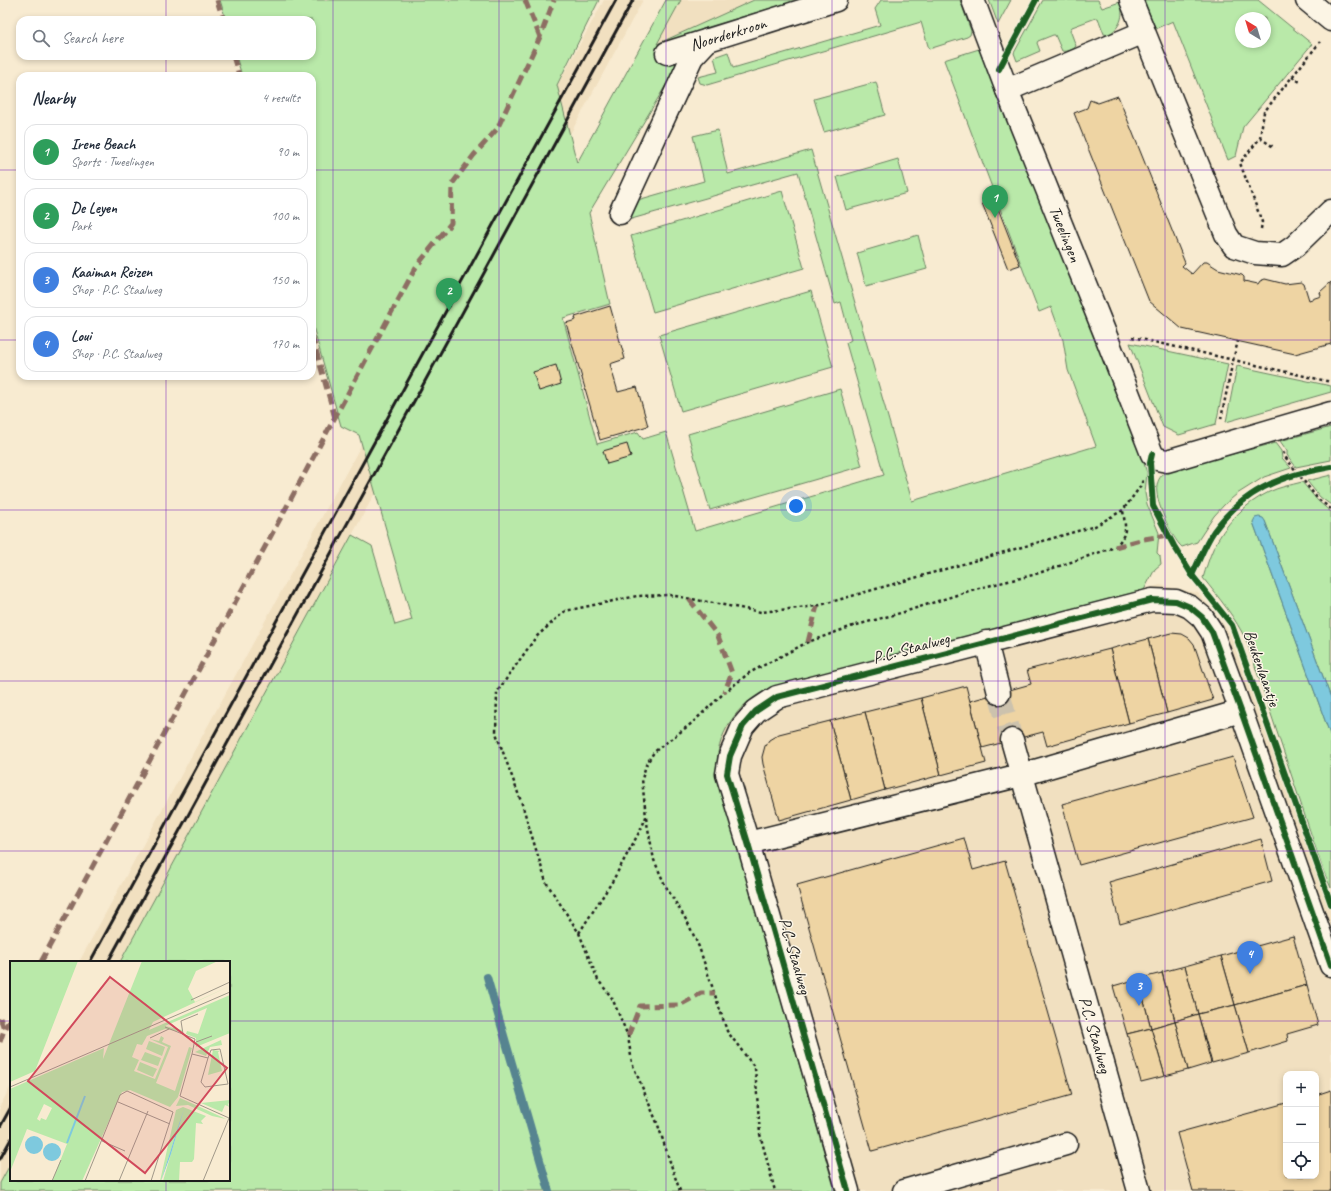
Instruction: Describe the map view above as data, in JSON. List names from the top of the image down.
{
  "streets": {
    "street": ["Noorderkroon", "Tweelingen", "P.C. Staalweg"],
    "cycle path": ["Beukenlaantje"]
  },
  "north": "top left",
  "page": {
    "search": "Search here",
    "heading": ["Nearby", "4 results"],
    "list": [
      {
        "mark": "1",
        "name": "Irene Beach",
        "note": "Sports · Tweelingen",
        "value": "90 m"
      },
      {
        "mark": "2",
        "name": "De Leyen",
        "note": "Park",
        "value": "100 m"
      },
      {
        "mark": "3",
        "name": "Kaaiman Reizen",
        "note": "Shop · P.C. Staalweg",
        "value": "150 m"
      },
      {
        "mark": "4",
        "name": "Loui",
        "note": "Shop · P.C. Staalweg",
        "value": "170 m"
      }
    ],
    "pins": [
      "1",
      "2",
      "4",
      "3"
    ],
    "map_buttons": ["+", "−"]
  }
}
